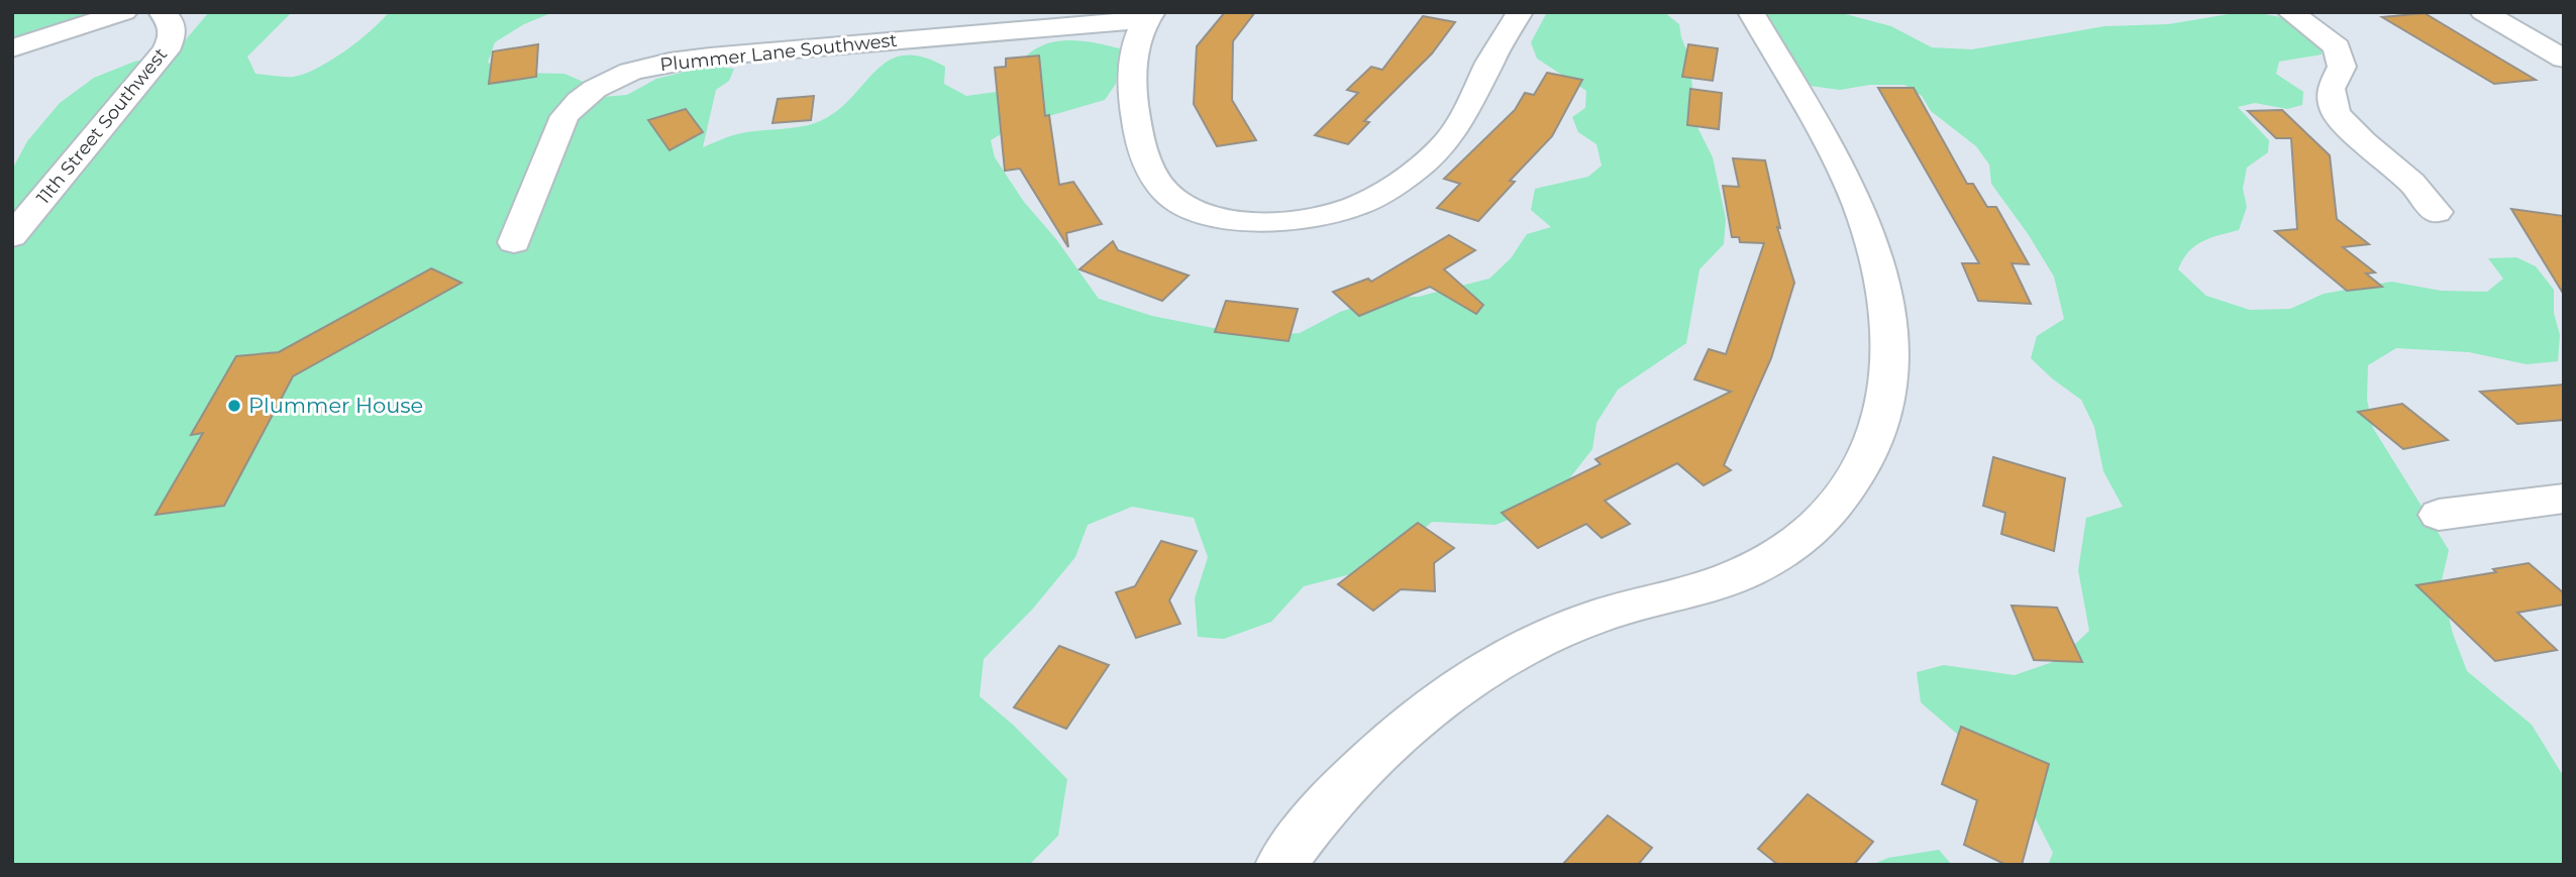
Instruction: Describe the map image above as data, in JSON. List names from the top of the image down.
{
  "streets": {
    "street": ["Plummer Lane Southwest", "11th Street Southwest"]
  },
  "places": ["Plummer House"]
}
